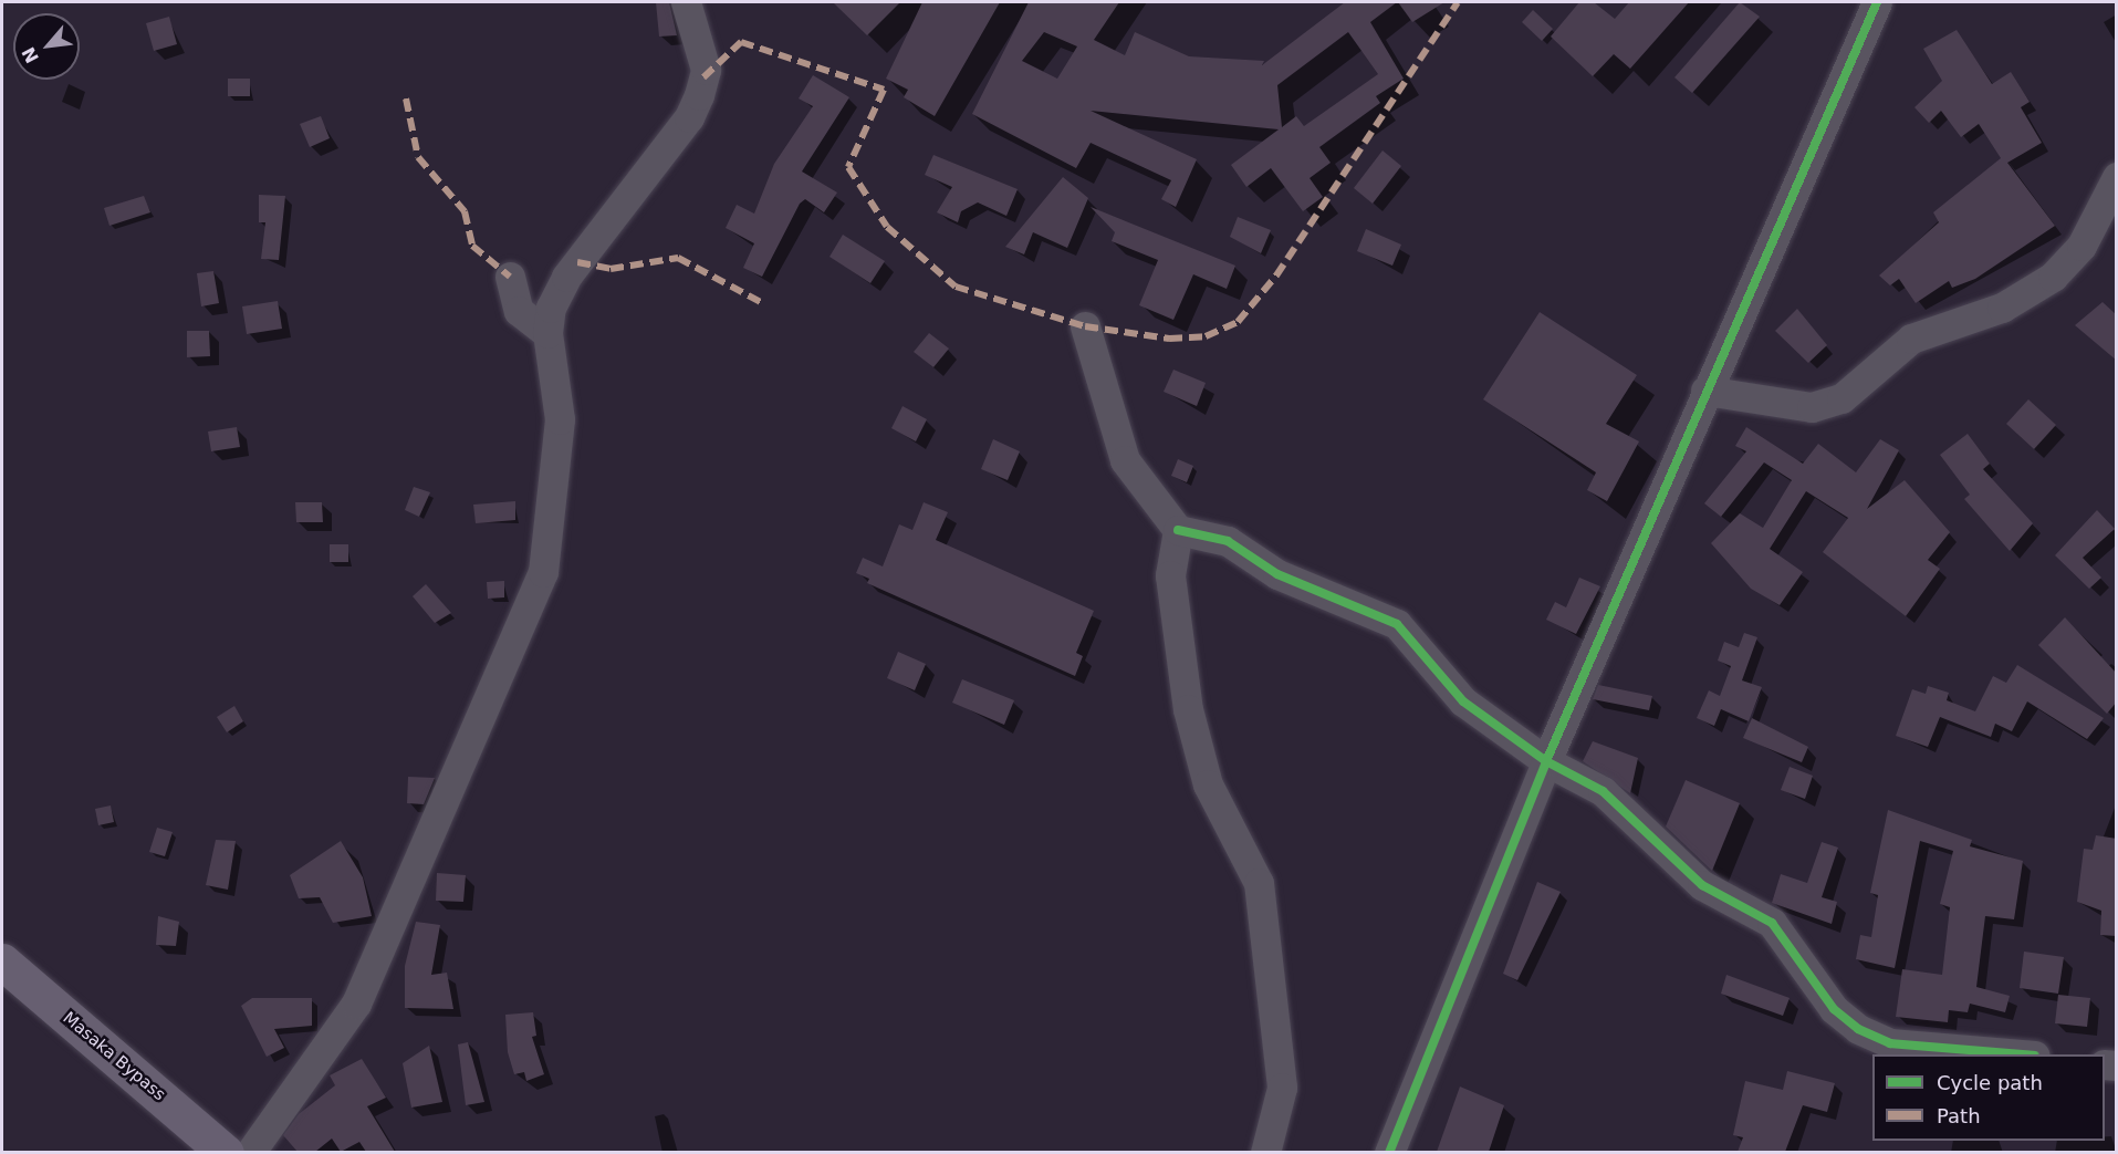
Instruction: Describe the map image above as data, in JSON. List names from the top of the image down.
{
  "streets": {
    "highway": ["Masaka Bypass"]
  },
  "legend": ["Cycle path", "Path"],
  "north": "bottom left"
}
